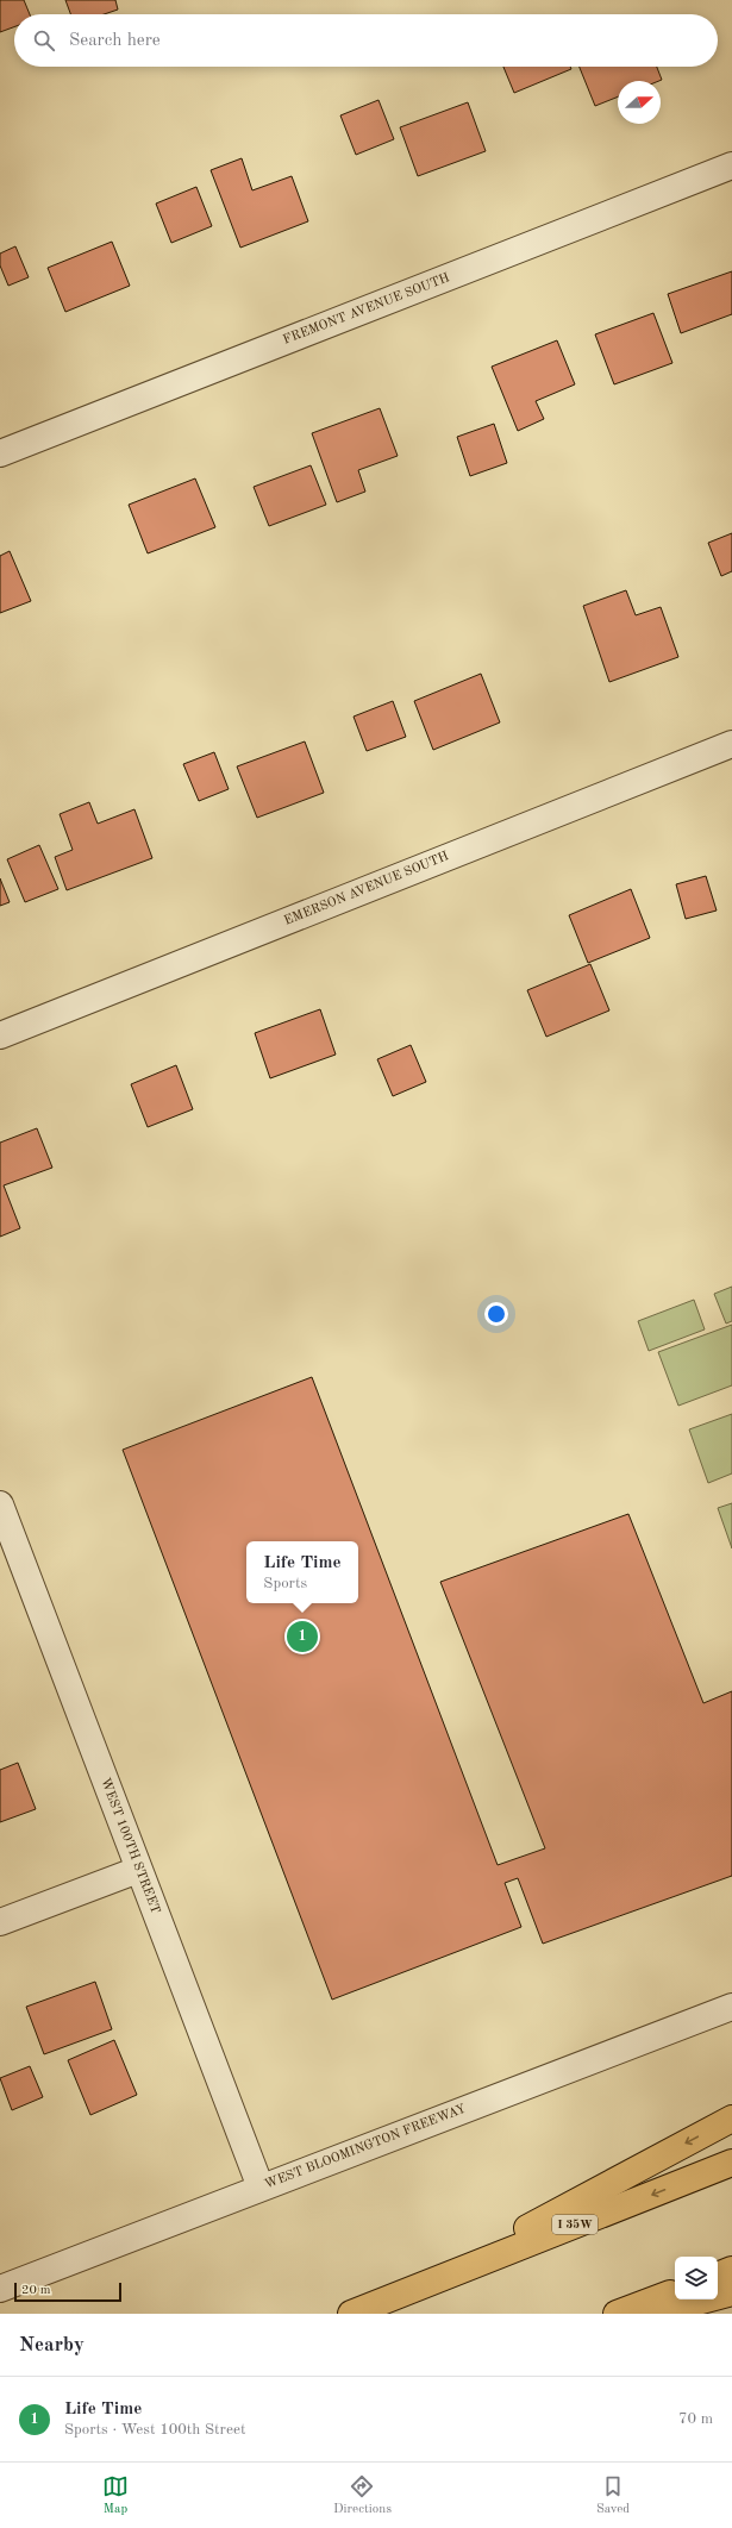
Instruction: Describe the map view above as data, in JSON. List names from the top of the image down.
{
  "streets": {
    "highway": ["I 35W"],
    "street": [
      "FREMONT AVENUE SOUTH",
      "EMERSON AVENUE SOUTH",
      "WEST 100TH STREET",
      "WEST BLOOMINGTON FREEWAY"
    ]
  },
  "crossings": [
    ["WEST 100TH STREET", "WEST BLOOMINGTON FREEWAY"]
  ],
  "scale_bar": "20 m",
  "north": "right",
  "page": {
    "search": "Search here",
    "popup": ["Life Time", "Sports"],
    "pins": "1",
    "scale": "20 m",
    "heading": "Nearby",
    "list": [
      {
        "mark": "1",
        "name": "Life Time",
        "note": "Sports · West 100th Street",
        "value": "70 m"
      }
    ],
    "nav": ["Map", "Directions", "Saved"]
  }
}
